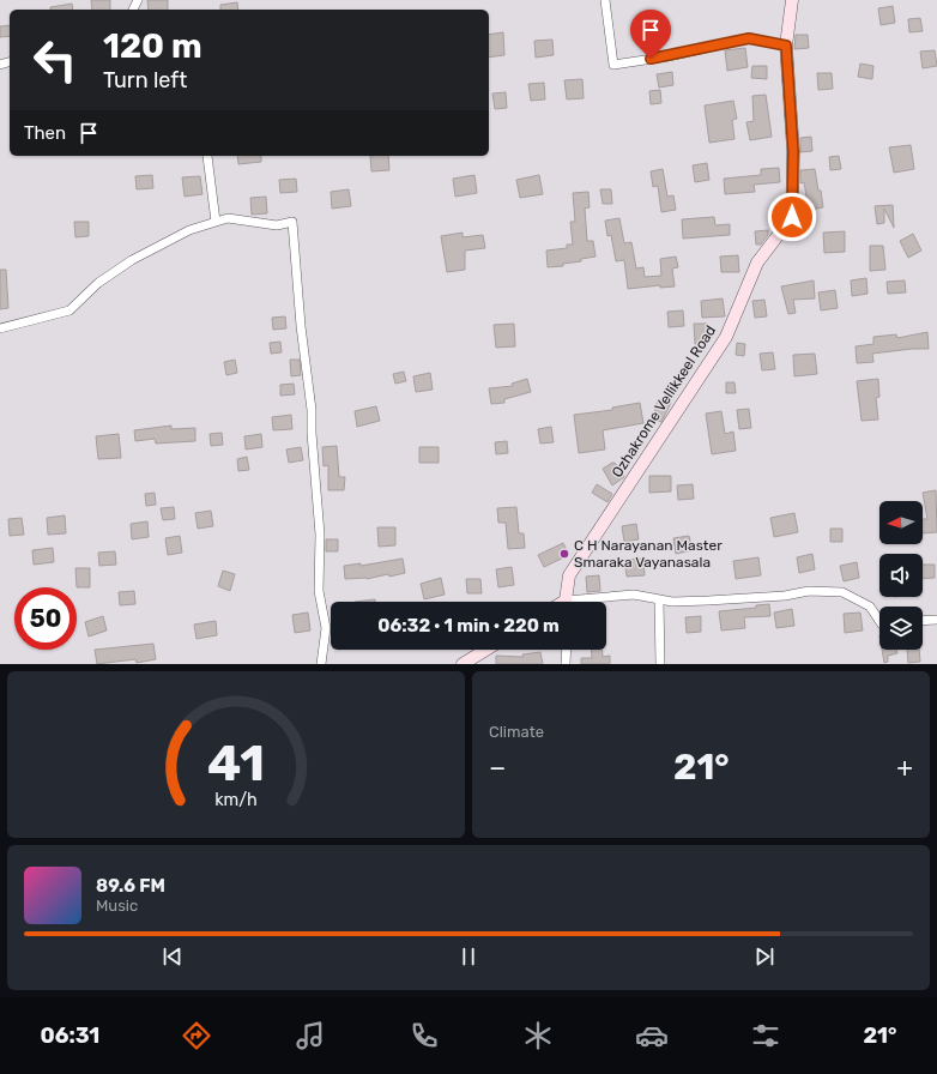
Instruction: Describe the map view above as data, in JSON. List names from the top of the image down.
{
  "streets": {
    "main road": ["Ozhakrome Vellikkeel Road"]
  },
  "places": ["C H Narayanan Master Smaraka Vayanasala"],
  "north": "left",
  "page": {
    "turn": ["120 m", "Turn left"],
    "then": "Then",
    "limit": "50",
    "trip": "06:32 · 1 min · 220 m",
    "tile": "Climate",
    "heat": ["−", "21°", "+"],
    "song": ["89.6 FM", "Music"],
    "tabs": ["06:31", "21°"],
    "gauge": ["41", "km/h"]
  }
}
